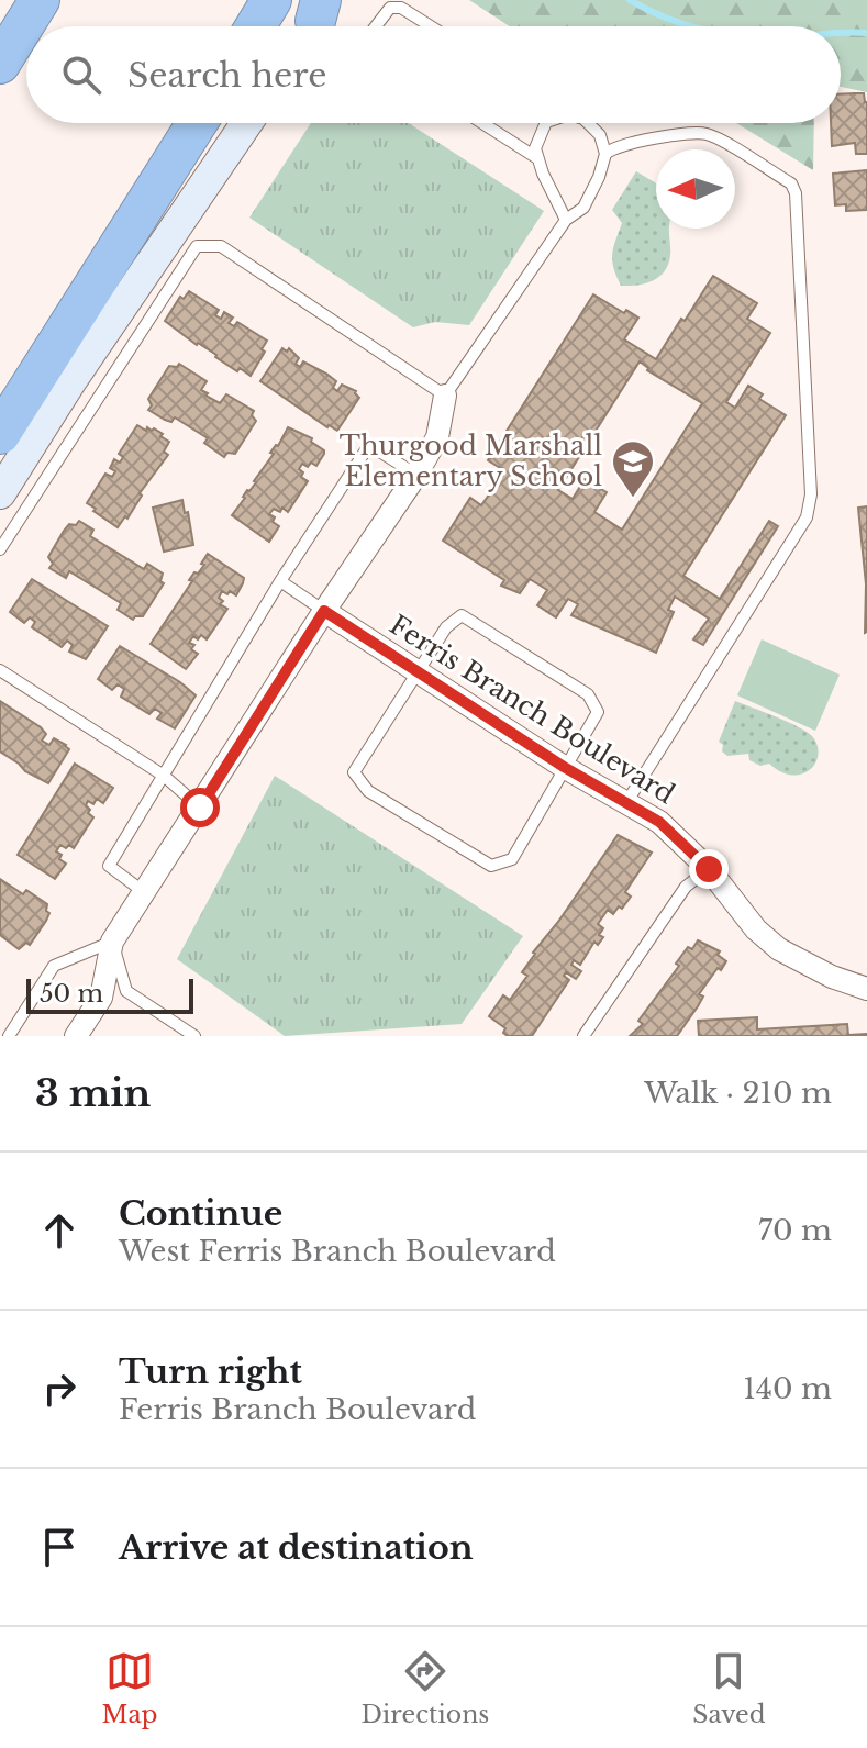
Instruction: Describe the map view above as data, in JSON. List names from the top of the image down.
{
  "streets": {
    "street": ["Ferris Branch Boulevard"]
  },
  "places": {
    "school or university": ["Thurgood Marshall Elementary School"]
  },
  "scale_bar": "50 m",
  "north": "left",
  "page": {
    "search": "Search here",
    "scale": "50 m",
    "heading": ["3 min", "Walk · 210 m"],
    "list": [
      ["Continue", "West Ferris Branch Boulevard", "70 m"],
      ["Turn right", "Ferris Branch Boulevard", "140 m"],
      "Arrive at destination"
    ],
    "nav": ["Map", "Directions", "Saved"]
  }
}
